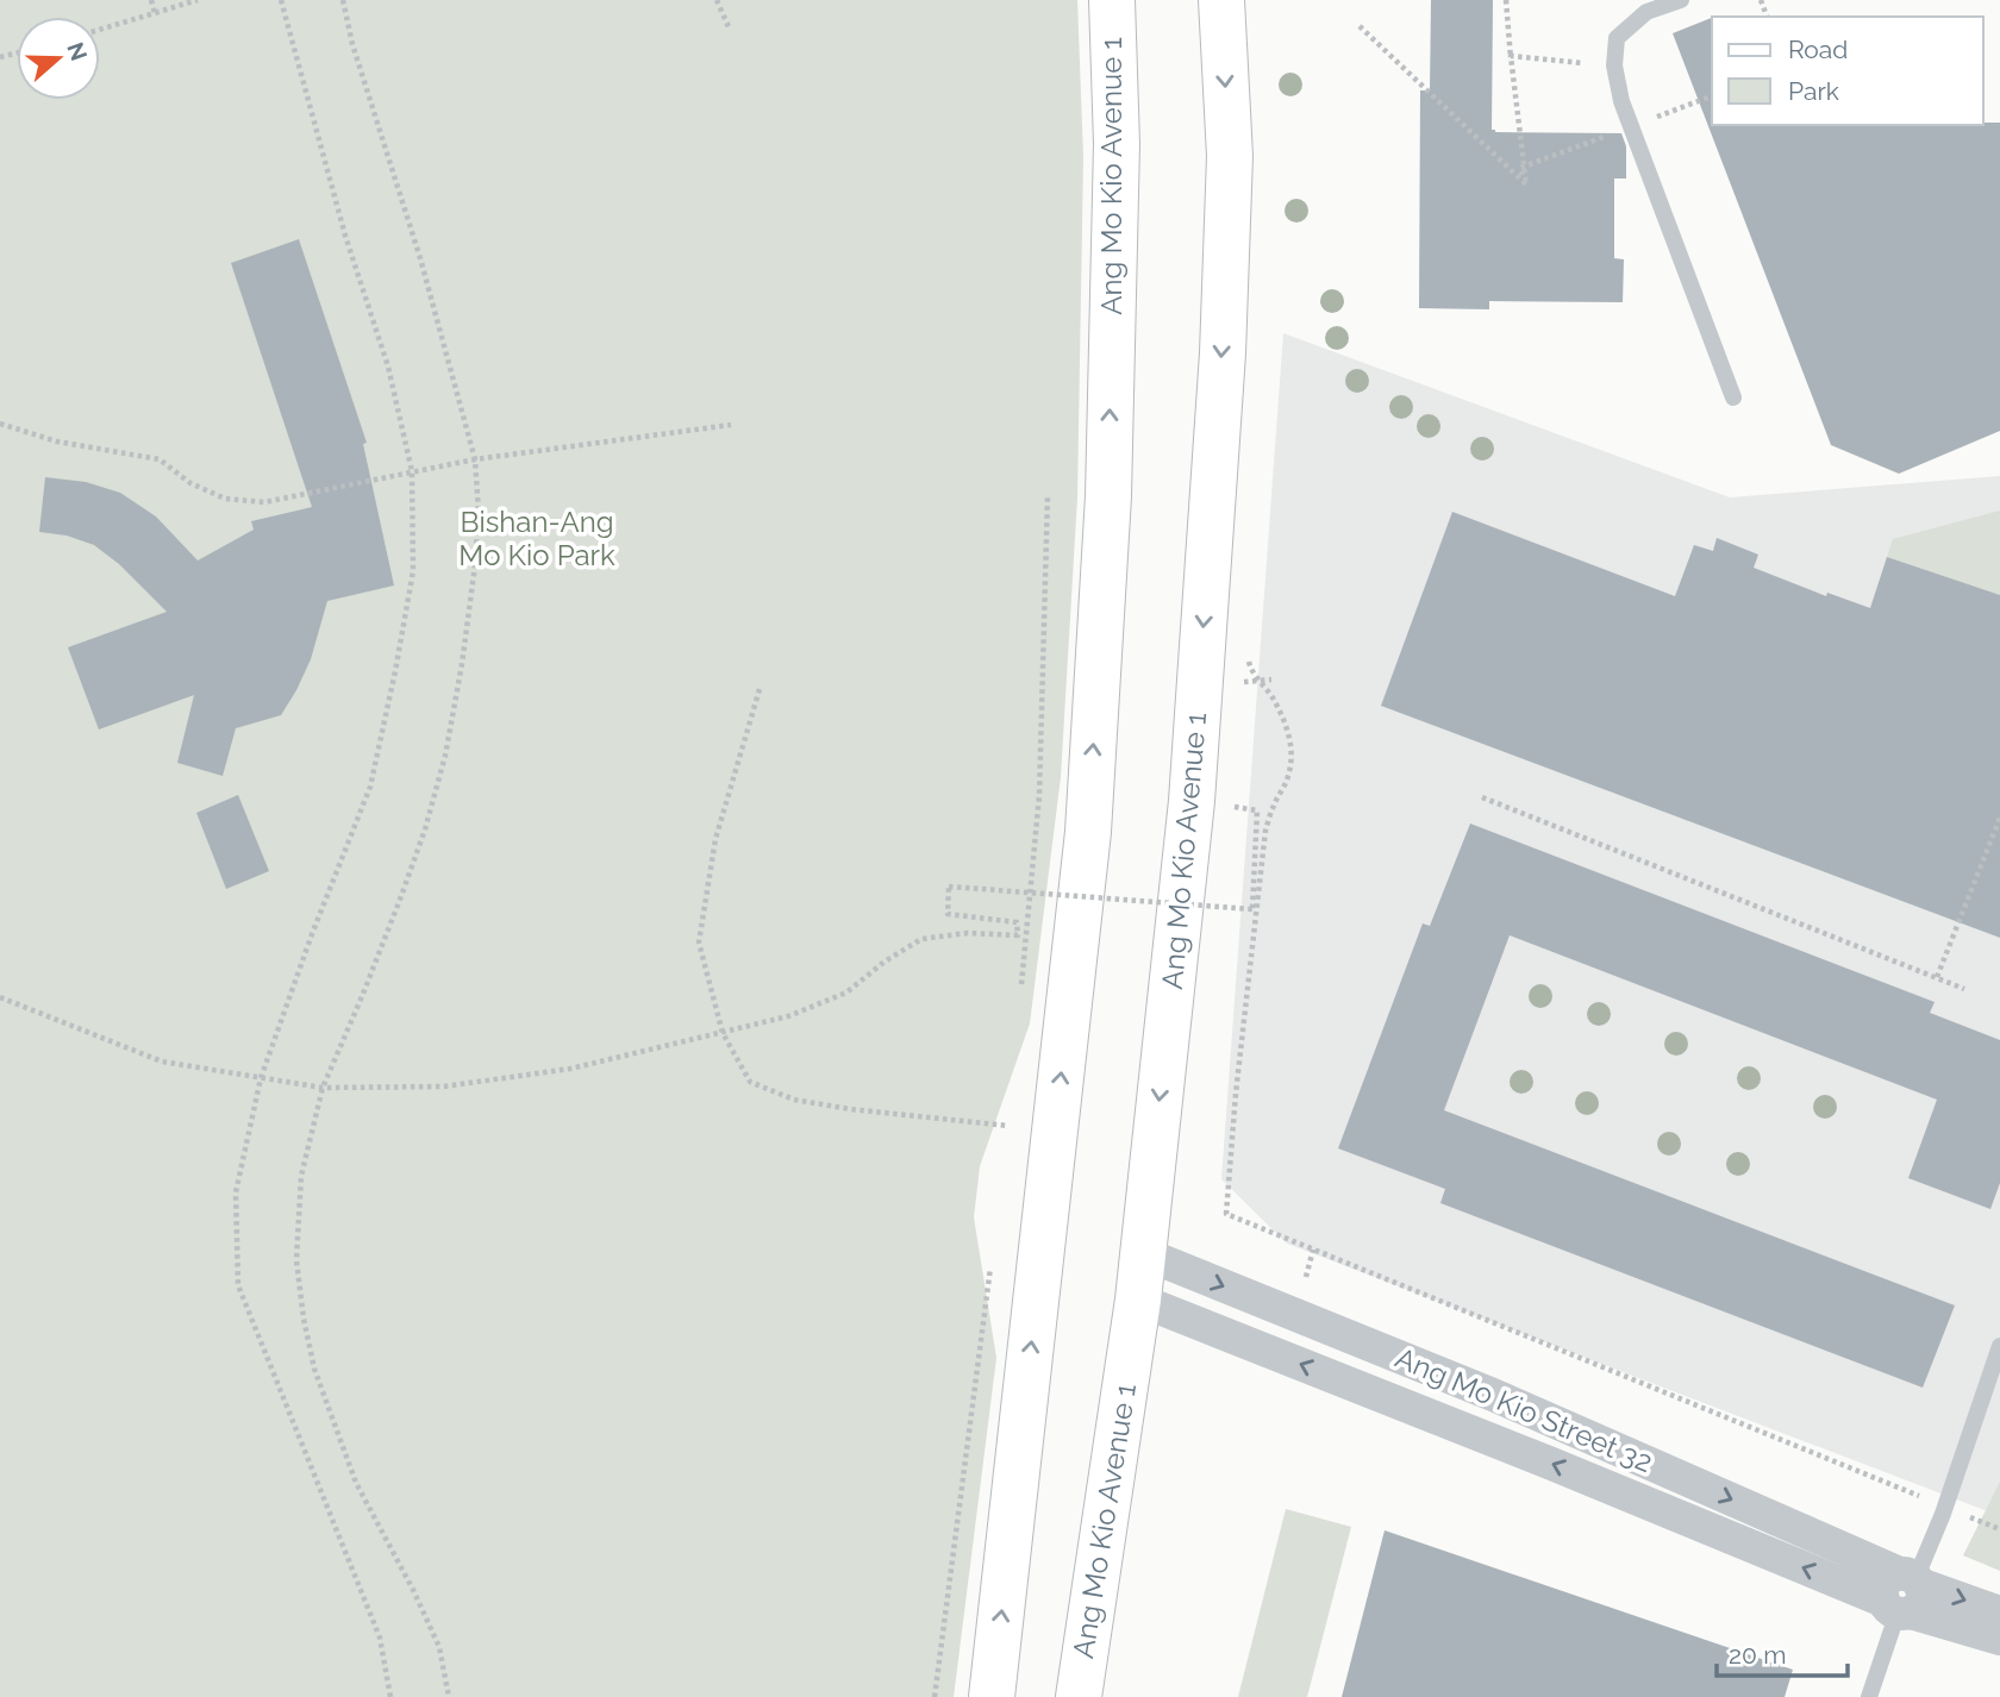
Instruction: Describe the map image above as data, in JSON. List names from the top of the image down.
{
  "streets": {
    "main road": ["Ang Mo Kio Avenue 1"],
    "street": ["Ang Mo Kio Street 32"]
  },
  "crossings": [
    ["Ang Mo Kio Avenue 1", "Ang Mo Kio Street 32"]
  ],
  "parks": ["Bishan-Ang Mo Kio Park"],
  "legend": ["Road", "Park"],
  "scale_bar": "20 m",
  "north": "right"
}
